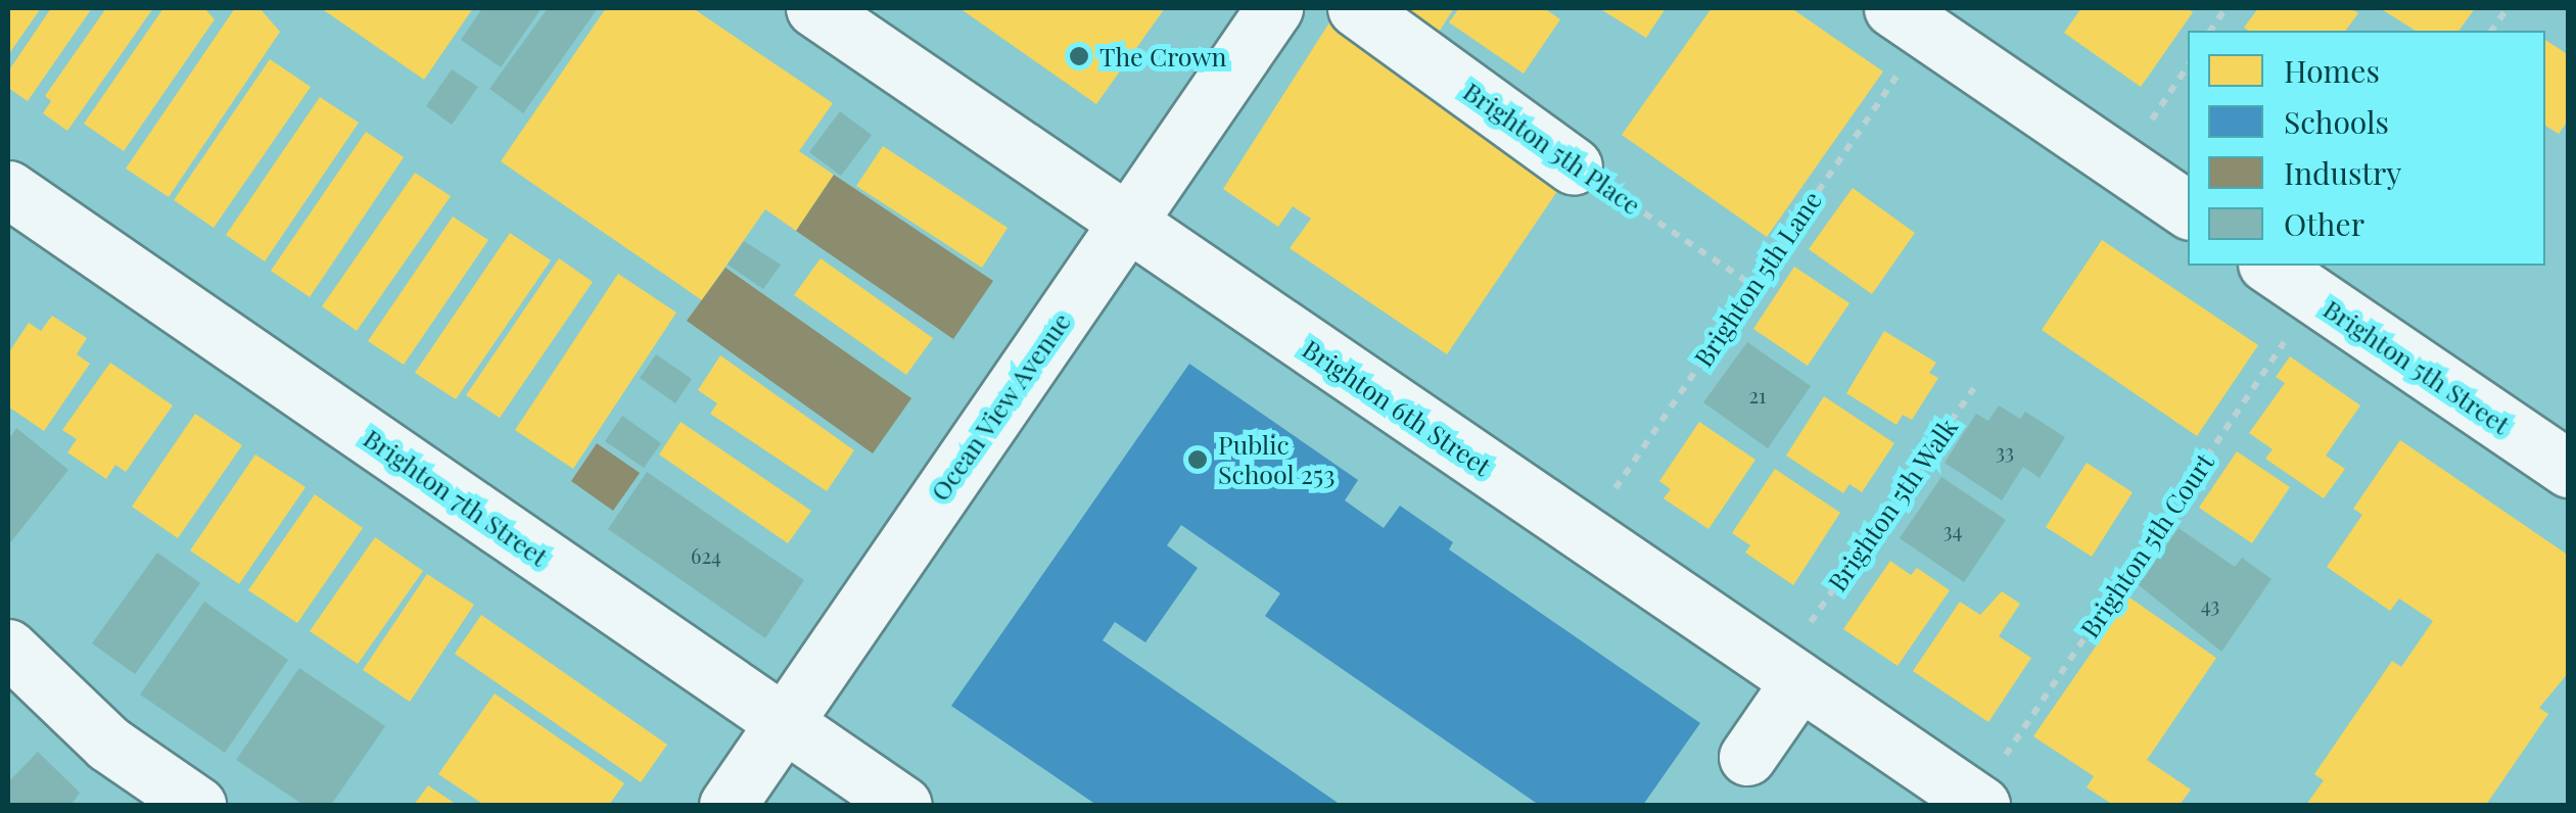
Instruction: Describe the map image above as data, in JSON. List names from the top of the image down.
{
  "streets": {
    "street": [
      "Brighton 5th Place",
      "Brighton 5th Street",
      "Ocean View Avenue",
      "Brighton 6th Street",
      "Brighton 7th Street"
    ],
    "path": ["Brighton 5th Lane", "Brighton 5th Walk", "Brighton 5th Court"]
  },
  "crossings": [
    ["Brighton 5th Place", "Brighton 5th Lane"],
    ["Ocean View Avenue", "Brighton 6th Street"],
    ["Ocean View Avenue", "Brighton 7th Street"]
  ],
  "places": ["The Crown", "Public School 253"],
  "house_numbers": [
    "21",
    "33",
    "34",
    "624",
    "43"
  ],
  "legend": [
    "Homes",
    "Schools",
    "Industry",
    "Other"
  ]
}
